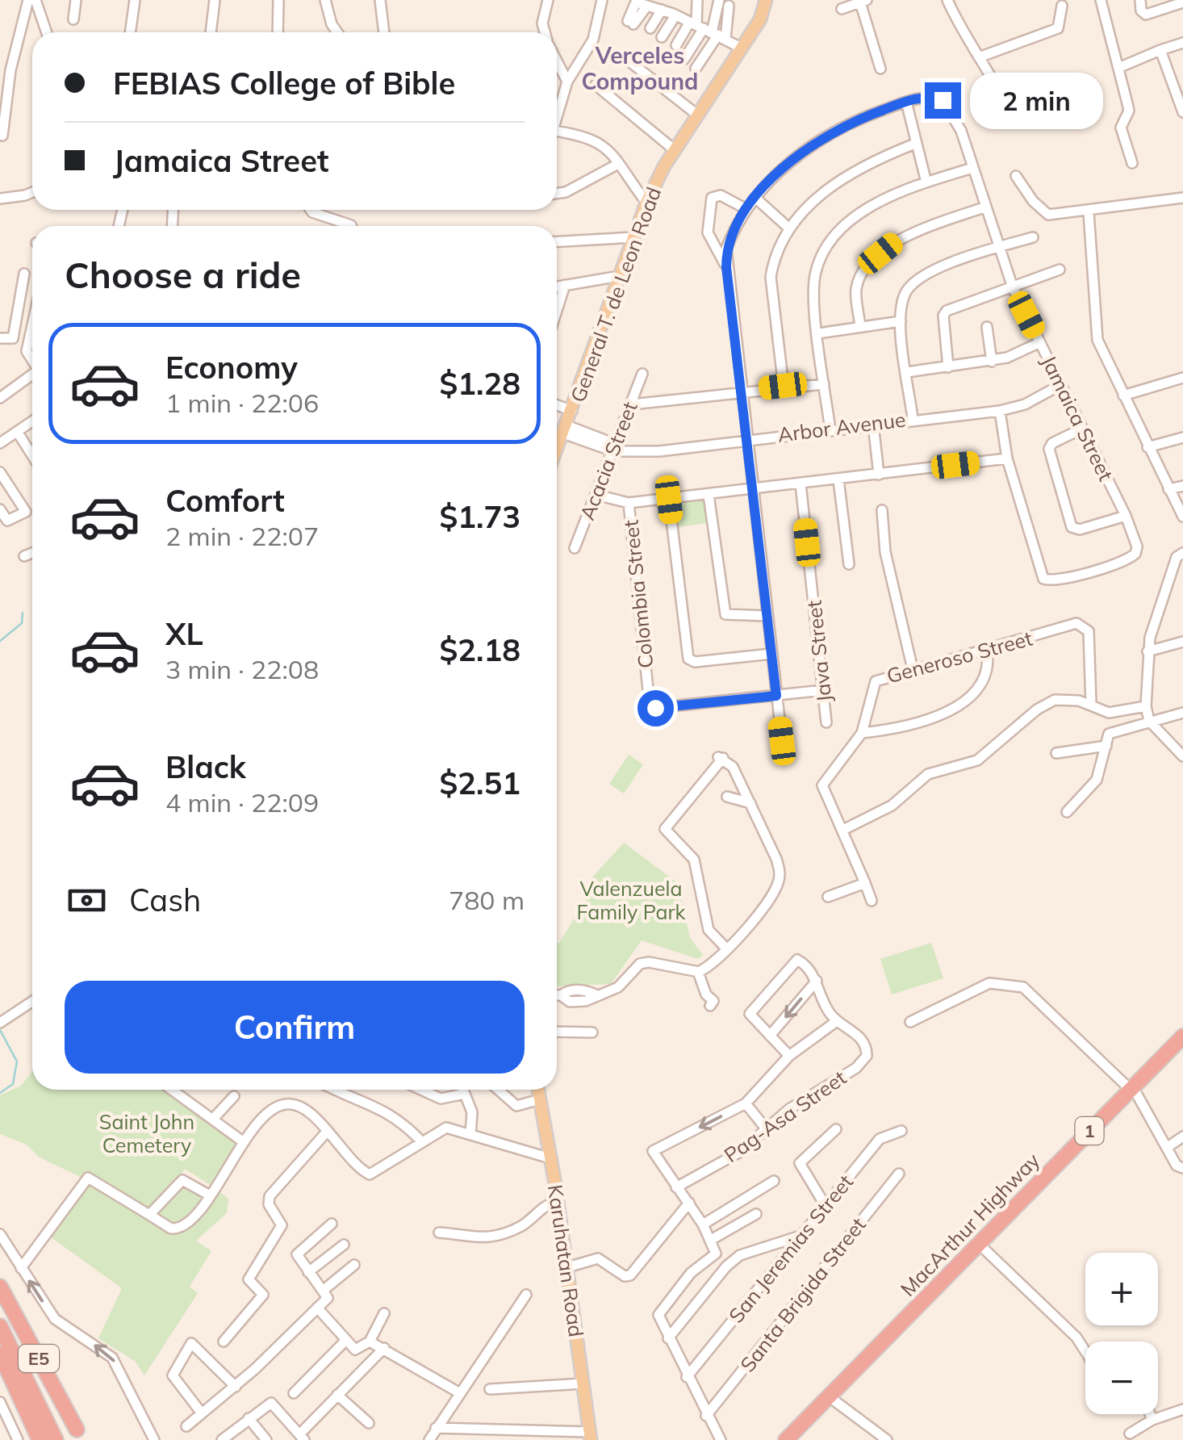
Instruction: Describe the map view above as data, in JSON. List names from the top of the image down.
{
  "streets": {
    "highway": ["1", "MacArthur Highway", "E5"],
    "main road": ["General T. de Leon Road", "Karuhatan Road"],
    "street": [
      "Jamaica Street",
      "Arbor Avenue",
      "Acacia Street",
      "Colombia Street",
      "Java Street",
      "Generoso Street",
      "Pag-Asa Street",
      "San Jeremias Street",
      "Santa Brigida Street"
    ]
  },
  "crossings": [
    ["General T. de Leon Road", "Arbor Avenue"],
    ["Jamaica Street", "Arbor Avenue"],
    ["Jamaica Street", "Colombia Street"],
    ["Arbor Avenue", "Acacia Street"],
    ["Colombia Street", "Java Street"]
  ],
  "districts": ["Verceles Compound"],
  "parks": ["Valenzuela Family Park", "Saint John Cemetery"],
  "page": {
    "banner": ["FEBIAS College of Bible", "Jamaica Street"],
    "bubble": "2 min",
    "heading": "Choose a ride",
    "list": [
      {
        "name": "Economy",
        "note": "1 min · 22:06",
        "value": "$1.28"
      },
      {
        "name": "Comfort",
        "note": "2 min · 22:07",
        "value": "$1.73"
      },
      {
        "name": "XL",
        "note": "3 min · 22:08",
        "value": "$2.18"
      },
      {
        "name": "Black",
        "note": "4 min · 22:09",
        "value": "$2.51"
      }
    ],
    "pay": ["Cash", "780 m"],
    "buttons": "Confirm",
    "map_buttons": ["+", "−"]
  }
}
